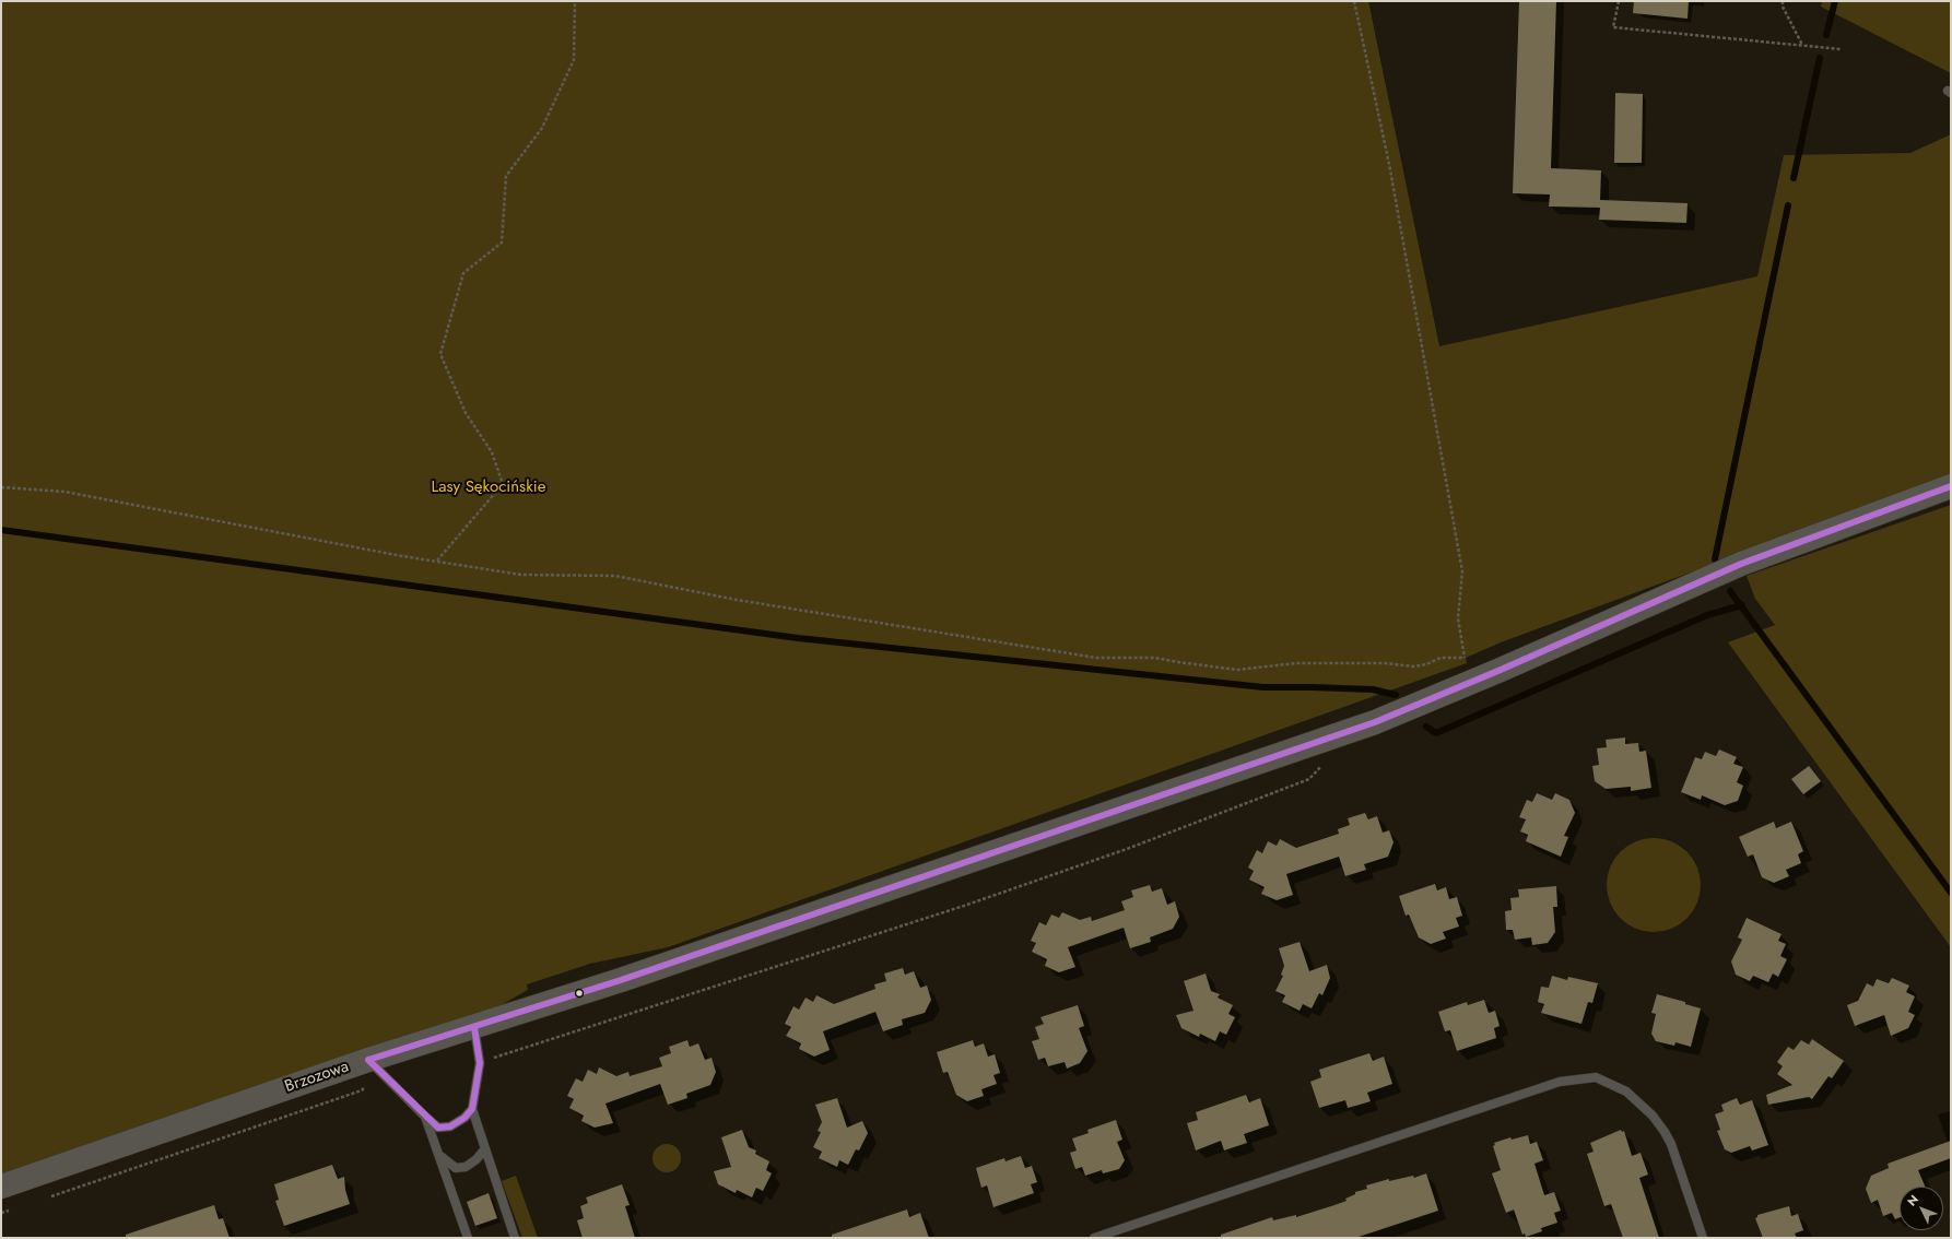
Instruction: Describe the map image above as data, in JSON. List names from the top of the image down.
{
  "streets": {
    "street": ["Brzozowa"]
  },
  "parks": ["Lasy Sękocińskie"],
  "north": "top left"
}
